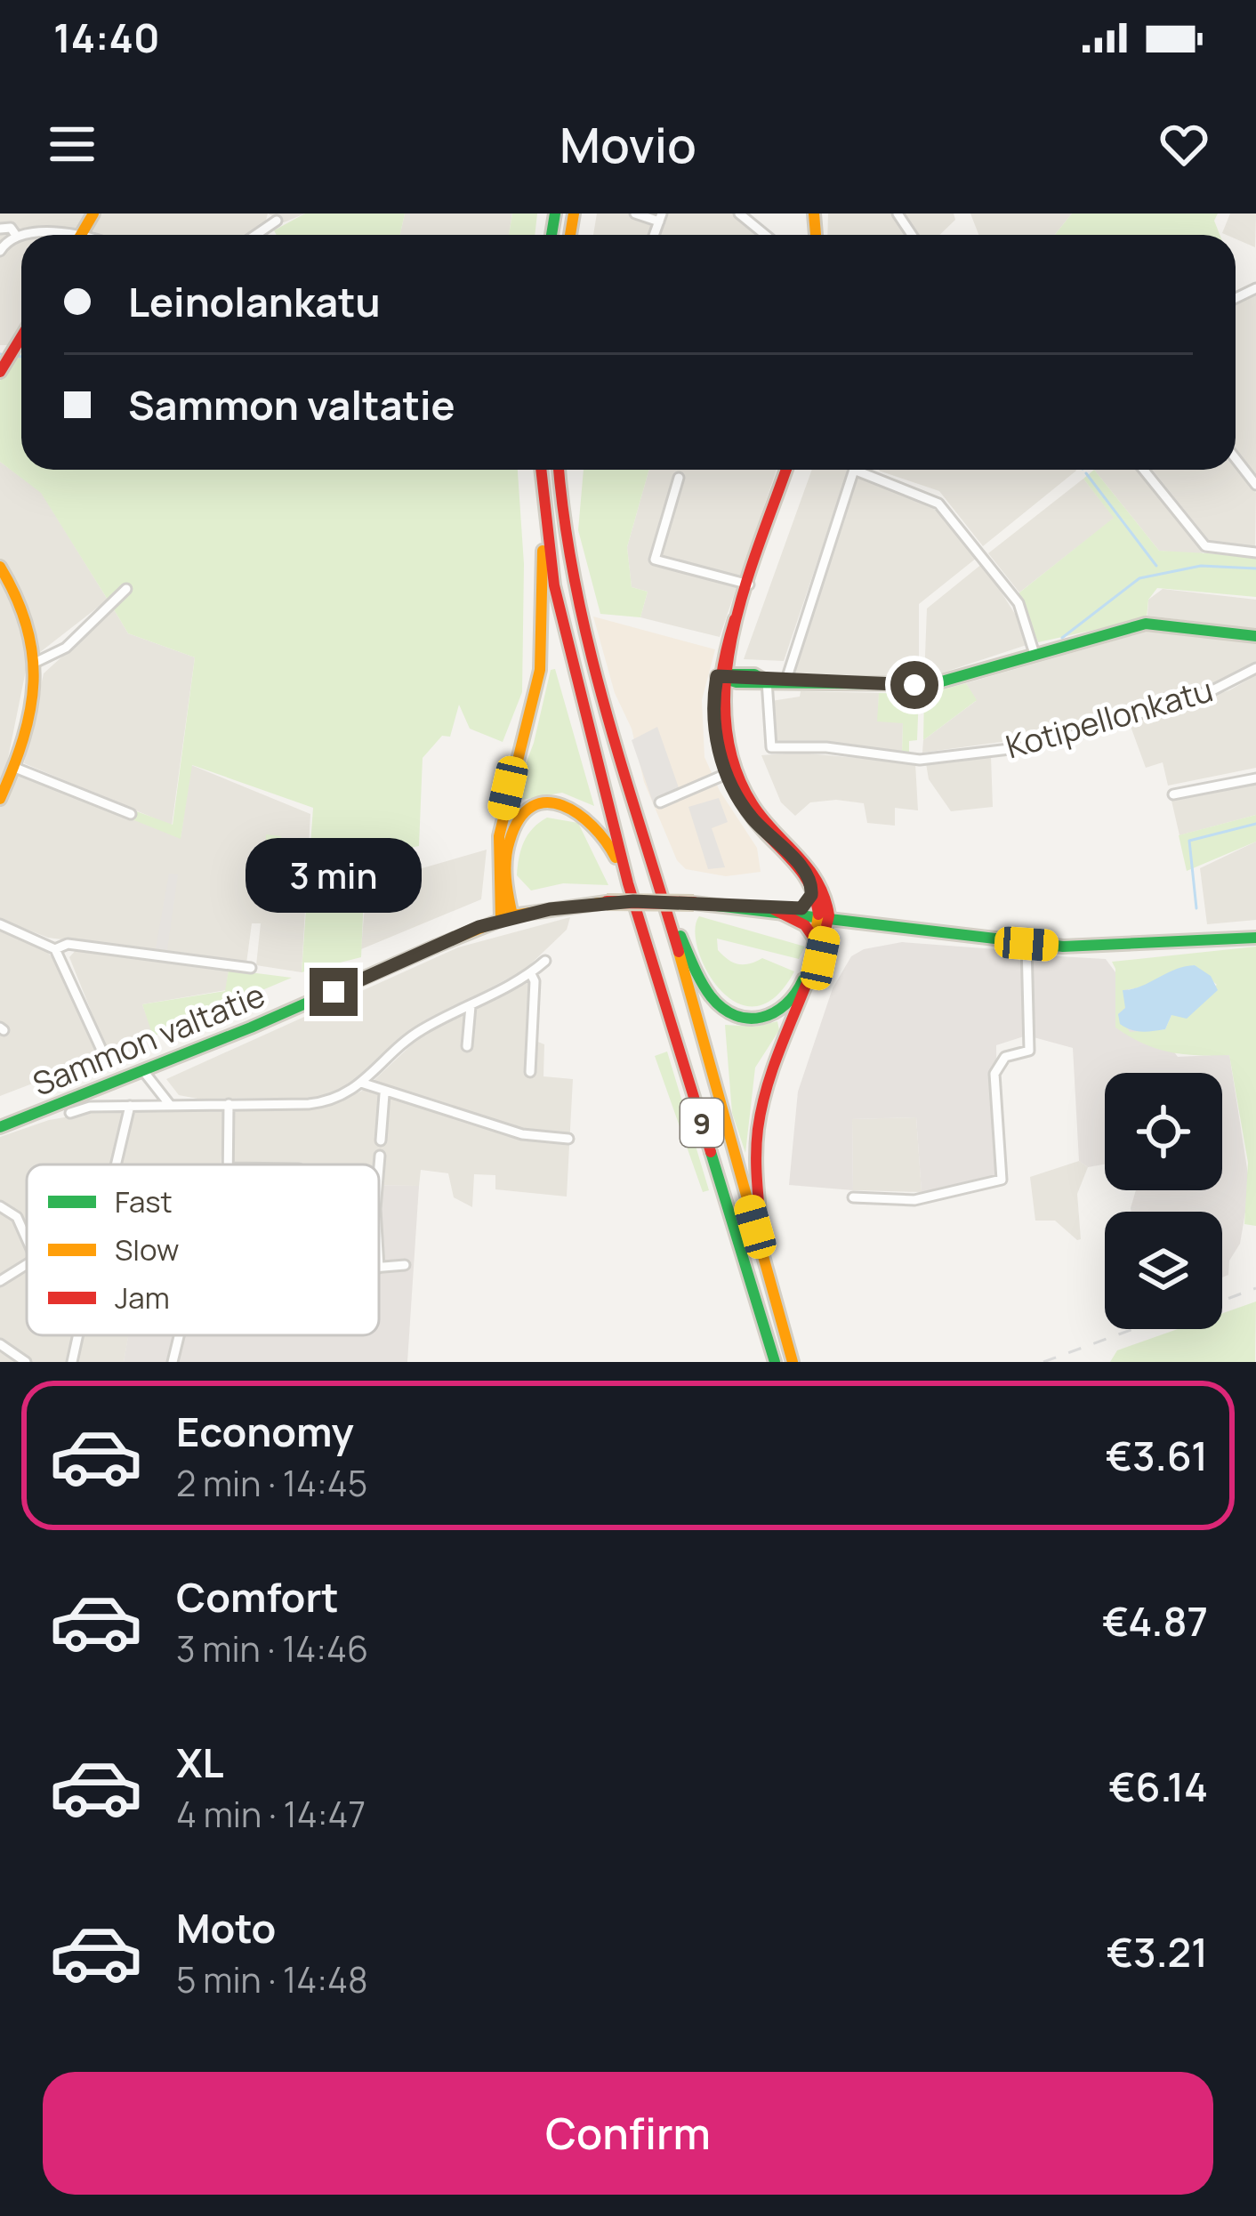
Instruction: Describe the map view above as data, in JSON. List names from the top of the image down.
{
  "streets": {
    "main road": ["Sammon valtatie", "9"],
    "street": ["Kotipellonkatu"]
  },
  "legend": ["Fast", "Slow", "Jam"],
  "page": {
    "status": "14:40",
    "header": "Movio",
    "banner": ["Leinolankatu", "Sammon valtatie"],
    "bubble": "3 min",
    "list": [
      {
        "name": "Economy",
        "note": "2 min · 14:45",
        "value": "€3.61"
      },
      {
        "name": "Comfort",
        "note": "3 min · 14:46",
        "value": "€4.87"
      },
      {
        "name": "XL",
        "note": "4 min · 14:47",
        "value": "€6.14"
      },
      {
        "name": "Moto",
        "note": "5 min · 14:48",
        "value": "€3.21"
      }
    ],
    "buttons": "Confirm"
  }
}
